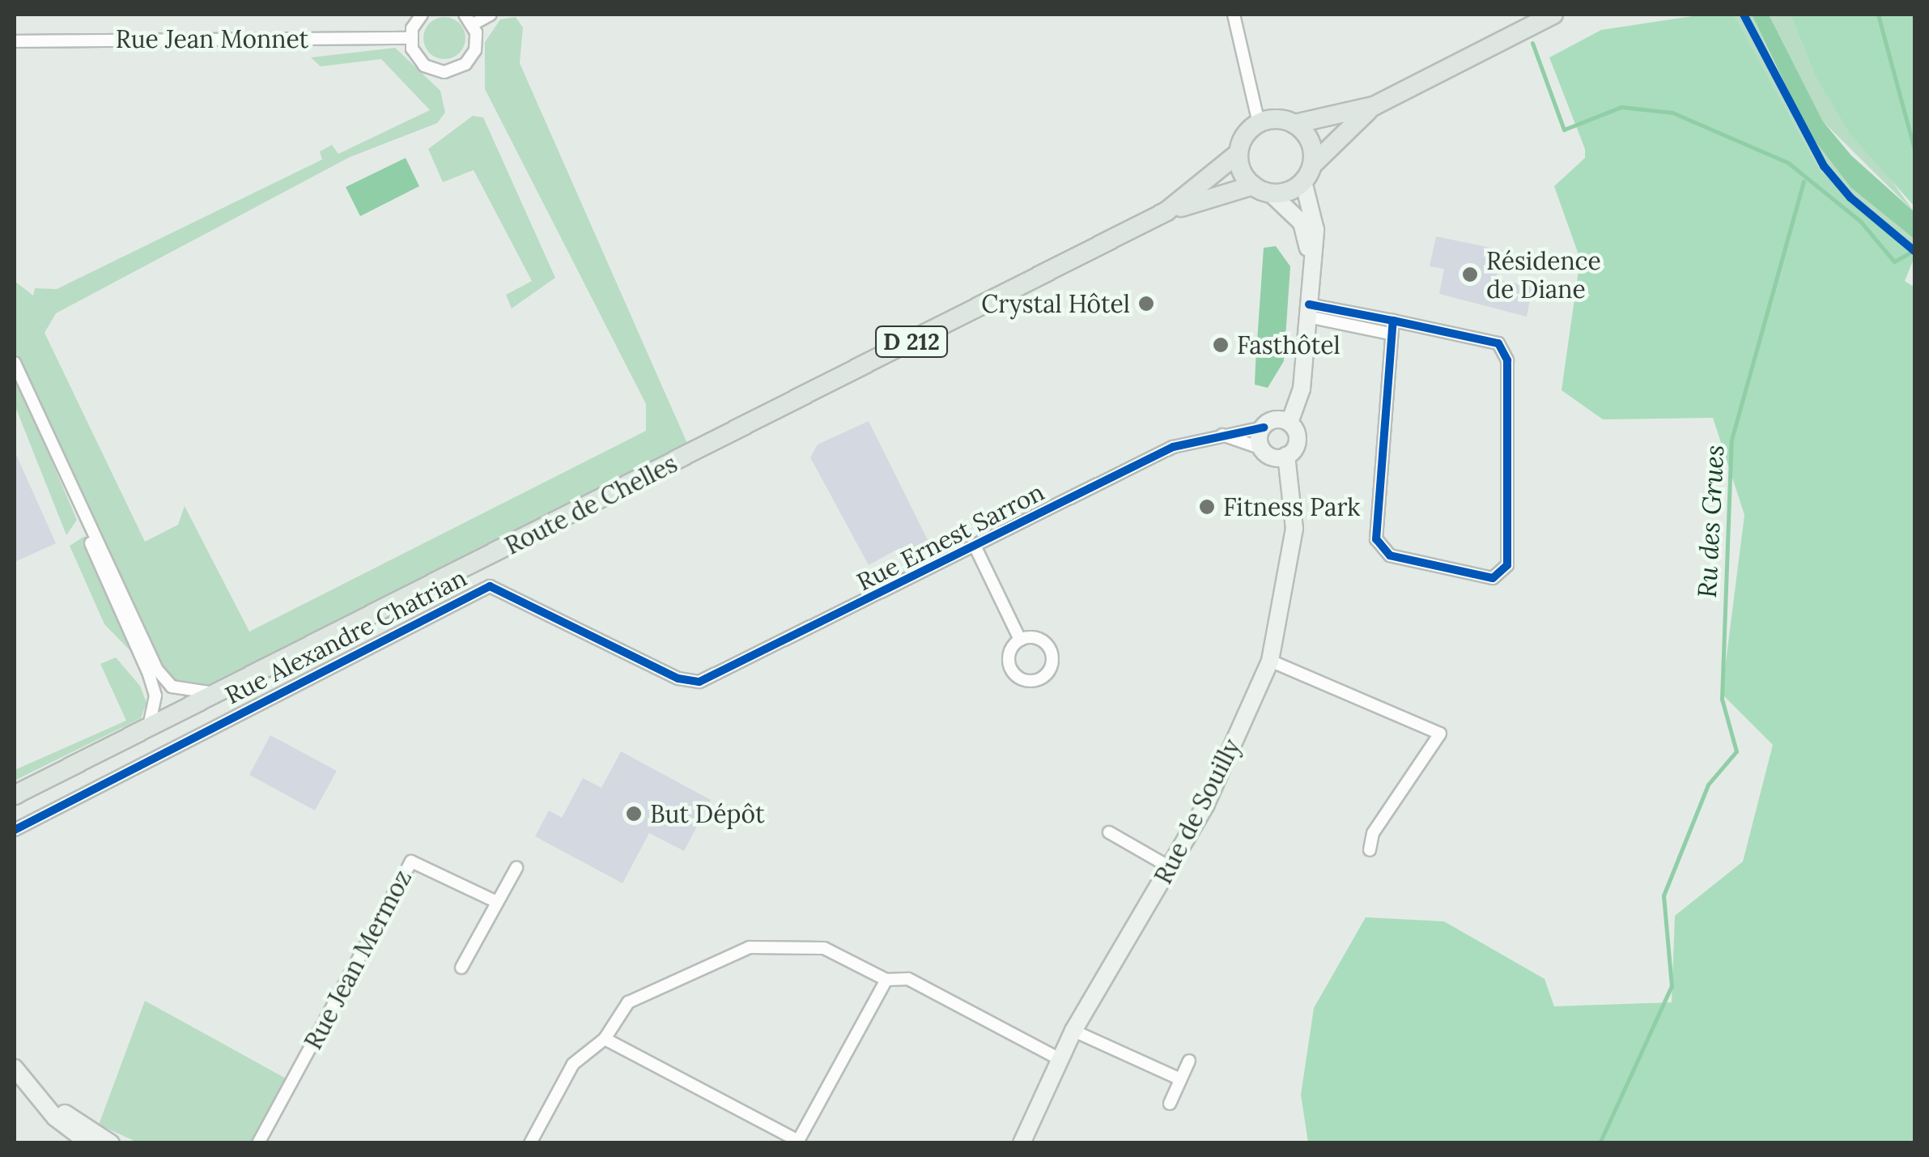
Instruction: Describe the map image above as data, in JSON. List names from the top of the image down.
{
  "streets": {
    "main road": ["D 212", "Route de Chelles"],
    "street": [
      "Rue Jean Monnet",
      "Rue Ernest Sarron",
      "Rue Alexandre Chatrian",
      "Rue de Souilly",
      "Rue Jean Mermoz"
    ]
  },
  "crossings": [
    ["D 212", "Route de Chelles"],
    ["Rue Ernest Sarron", "Rue Alexandre Chatrian"],
    ["Rue Ernest Sarron", "Rue de Souilly"]
  ],
  "water": ["Ru des Grues"],
  "places": [
    "Résidence de Diane",
    "Crystal Hôtel",
    "Fasthôtel",
    "Fitness Park",
    "But Dépôt"
  ]
}
